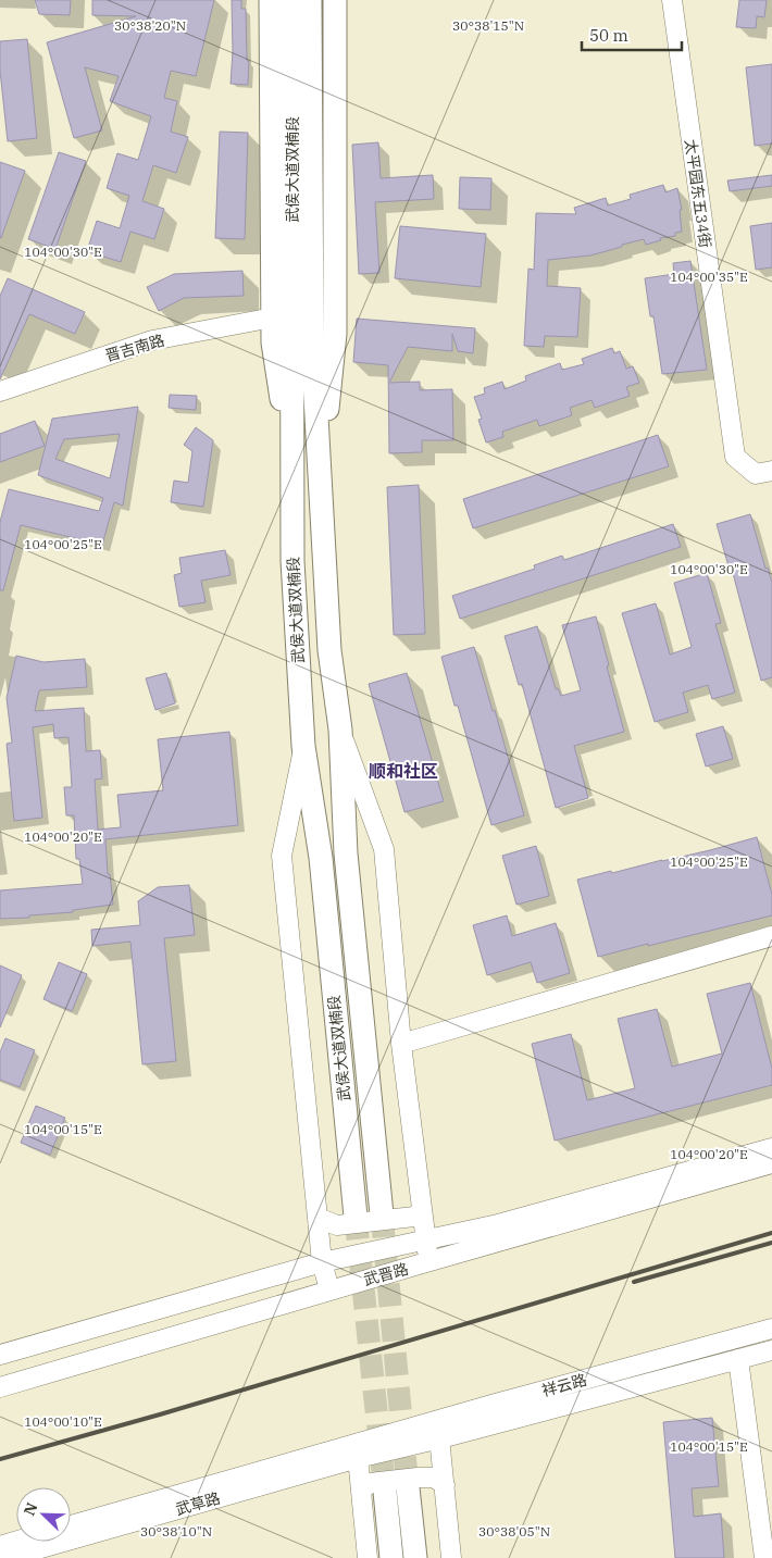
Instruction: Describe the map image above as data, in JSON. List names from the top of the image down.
{
  "streets": {
    "main road": ["武侯大道双楠段"],
    "street": [
      "太平园东五34街",
      "晋吉南路",
      "武晋路",
      "祥云路",
      "武草路"
    ]
  },
  "crossings": [
    ["祥云路", "武草路"]
  ],
  "districts": ["顺和社区"],
  "scale_bar": "50 m",
  "north": "top left",
  "coordinates": [
    "30°38'20\"N",
    "30°38'15\"N",
    "104°00'30\"E",
    "104°00'35\"E",
    "104°00'25\"E",
    "104°00'20\"E",
    "104°00'15\"E",
    "104°00'10\"E",
    "30°38'10\"N",
    "30°38'05\"N"
  ]
}
